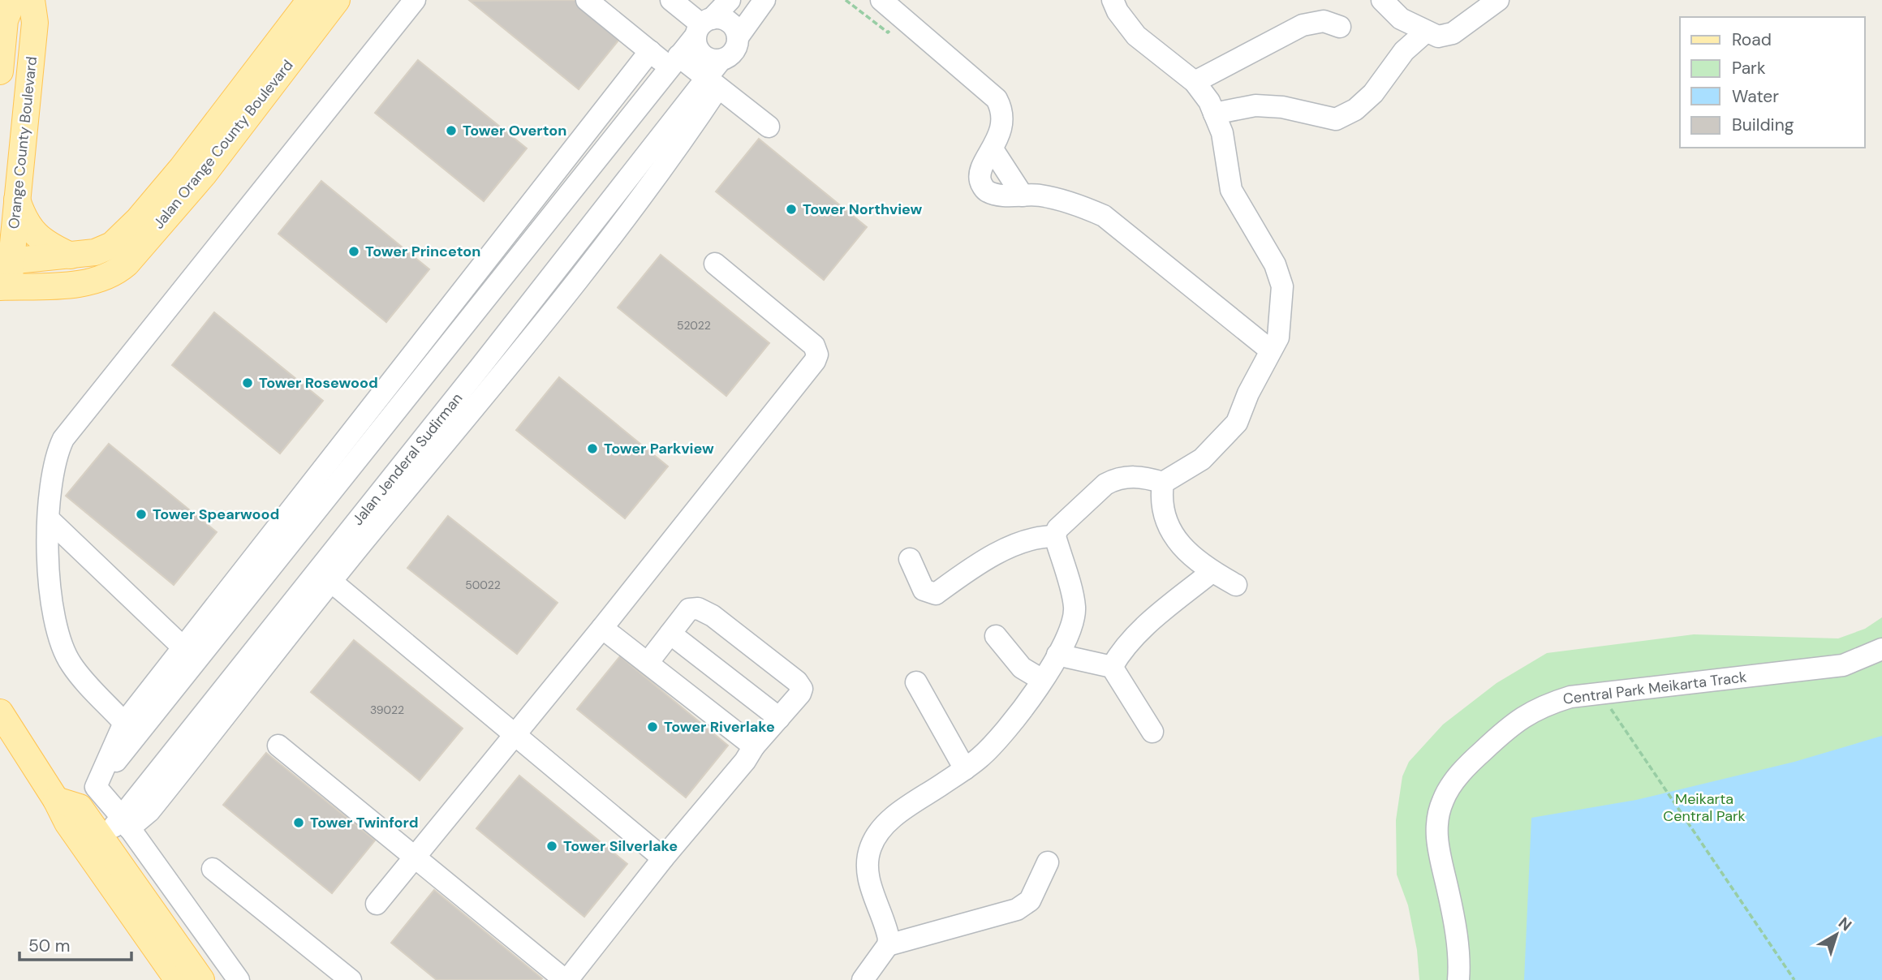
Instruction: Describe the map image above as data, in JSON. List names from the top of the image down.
{
  "streets": {
    "main road": ["Orange County Boulevard", "Jalan Orange County Boulevard"],
    "street": ["Central Park Meikarta Track"]
  },
  "crossings": [
    ["Orange County Boulevard", "Jalan Orange County Boulevard"]
  ],
  "parks": ["Meikarta Central Park"],
  "places": [
    "Tower Overton",
    "Tower Northview",
    "Tower Princeton",
    "Tower Rosewood",
    "Tower Parkview",
    "Tower Spearwood",
    "Tower Riverlake",
    "Tower Twinford",
    "Tower Silverlake"
  ],
  "house_numbers": ["52022", "50022", "39022"],
  "legend": [
    "Road",
    "Park",
    "Water",
    "Building"
  ],
  "scale_bar": "50 m",
  "north": "top right"
}
